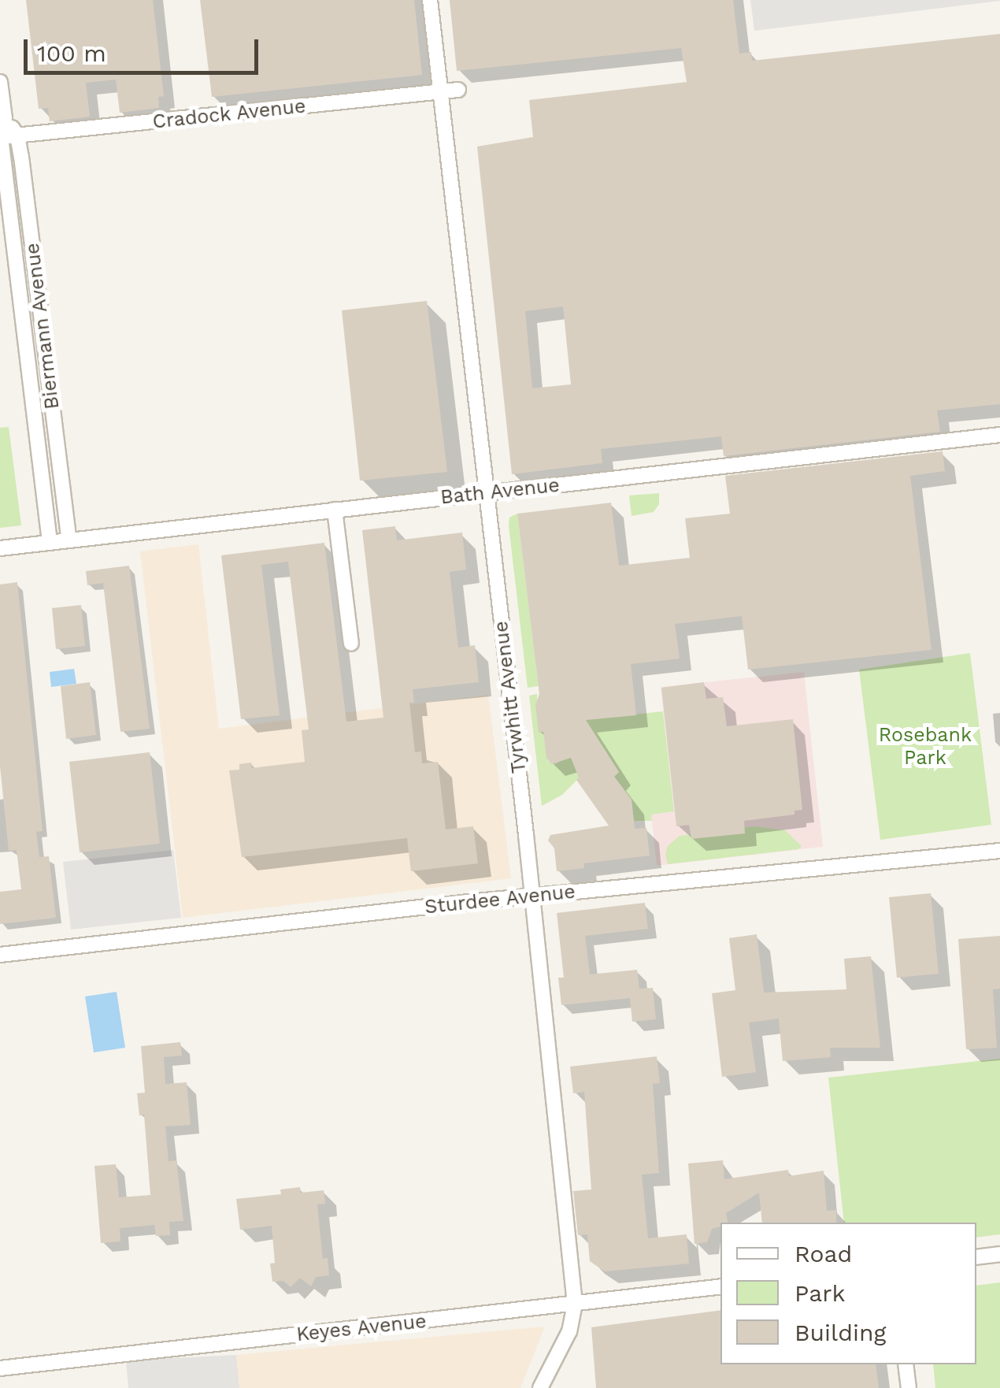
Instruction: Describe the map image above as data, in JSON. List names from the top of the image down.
{
  "streets": {
    "street": [
      "Cradock Avenue",
      "Biermann Avenue",
      "Bath Avenue",
      "Tyrwhitt Avenue",
      "Sturdee Avenue",
      "Keyes Avenue"
    ]
  },
  "crossings": [
    ["Cradock Avenue", "Biermann Avenue"],
    ["Cradock Avenue", "Tyrwhitt Avenue"],
    ["Biermann Avenue", "Bath Avenue"],
    ["Bath Avenue", "Tyrwhitt Avenue"],
    ["Tyrwhitt Avenue", "Sturdee Avenue"],
    ["Tyrwhitt Avenue", "Keyes Avenue"]
  ],
  "parks": ["Rosebank Park"],
  "legend": ["Road", "Park", "Building"],
  "scale_bar": "100 m"
}
